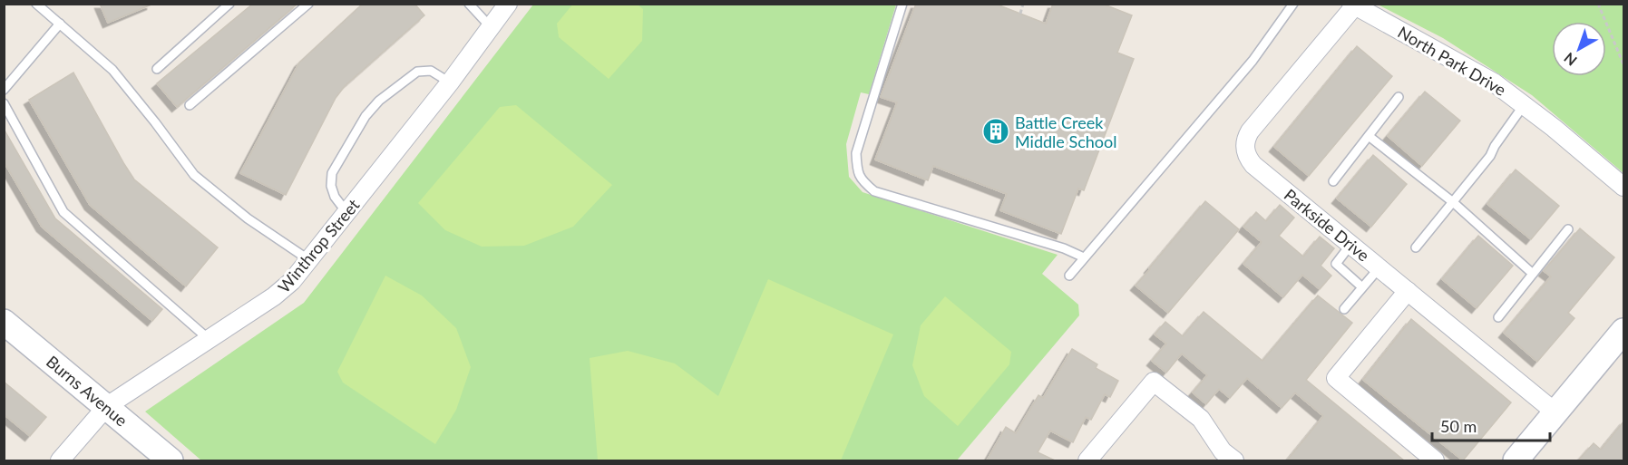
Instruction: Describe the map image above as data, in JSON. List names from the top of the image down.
{
  "streets": {
    "street": [
      "North Park Drive",
      "Parkside Drive",
      "Winthrop Street",
      "Burns Avenue"
    ]
  },
  "crossings": [
    ["North Park Drive", "Parkside Drive"],
    ["Winthrop Street", "Burns Avenue"]
  ],
  "places": {
    "building": ["Battle Creek Middle School"]
  },
  "scale_bar": "50 m",
  "north": "bottom left"
}
